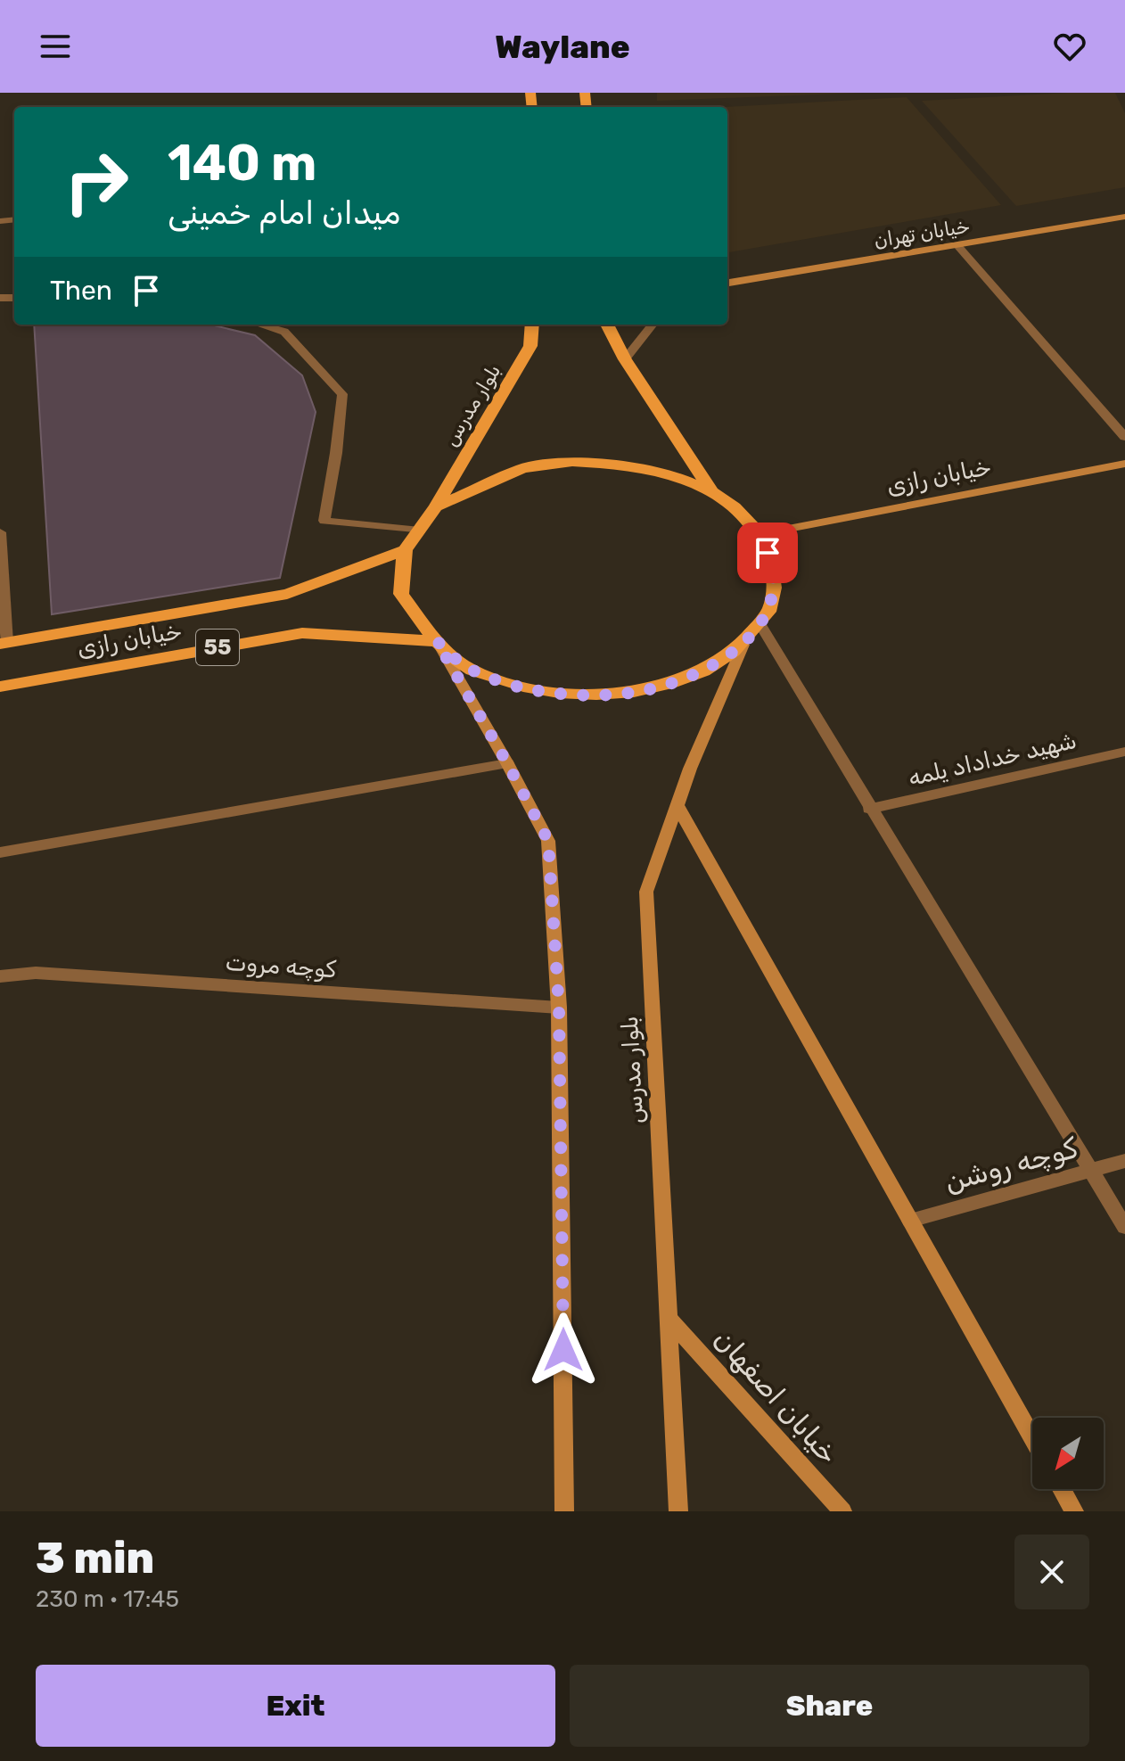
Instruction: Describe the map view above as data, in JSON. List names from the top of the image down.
{
  "streets": {
    "main road": [
      "خیابان تهران",
      "بلوار مدرس",
      "خیابان رازی",
      "55",
      "خیابان اصفهان"
    ],
    "street": ["شهید خداداد یلمه", "کوچه مروت", "کوچه روشن"]
  },
  "crossings": [
    ["بلوار مدرس", "خیابان رازی"],
    ["بلوار مدرس", "خیابان اصفهان"]
  ],
  "north": "bottom left",
  "page": {
    "header": "Waylane",
    "turn": ["140 m", "میدان امام خمینی"],
    "then": "Then",
    "heading": ["3 min", "230 m · 17:45"],
    "buttons": ["Exit", "Share"]
  }
}
